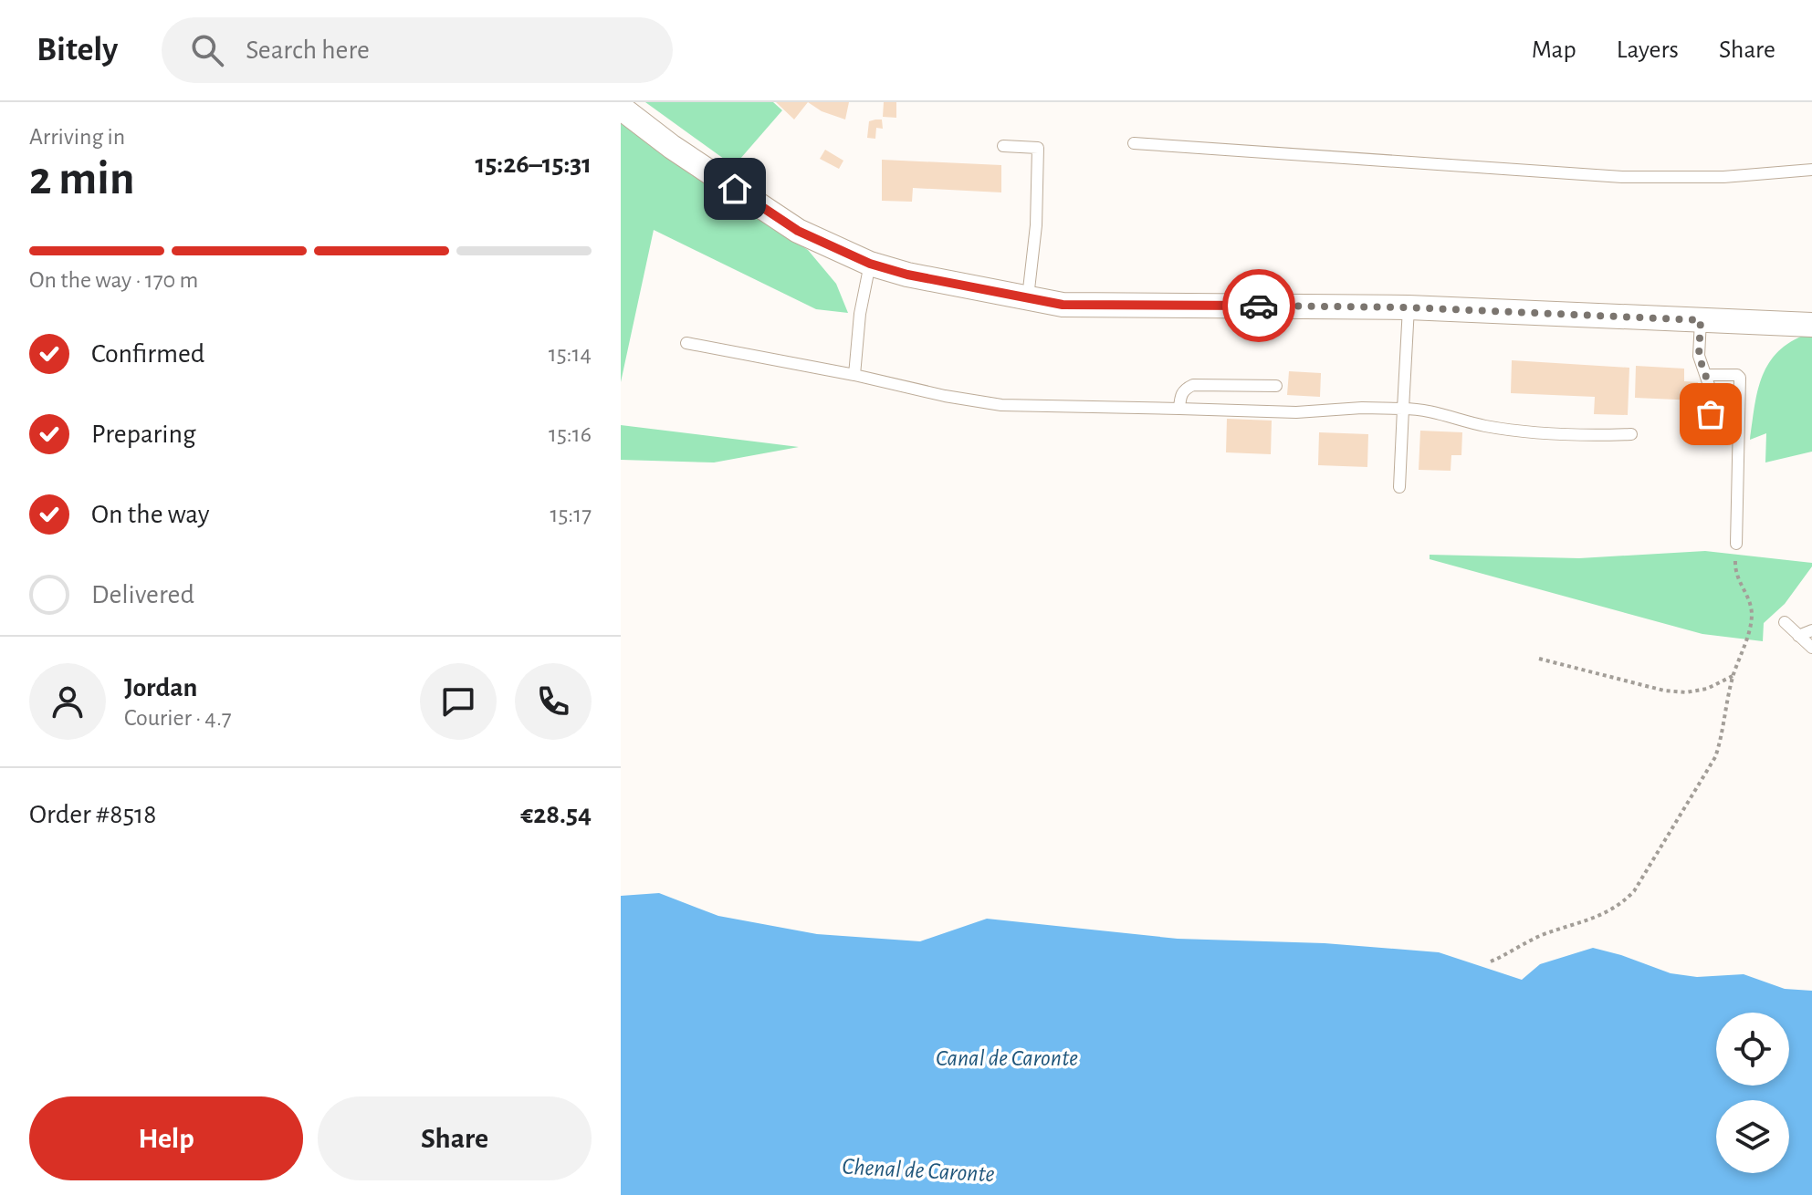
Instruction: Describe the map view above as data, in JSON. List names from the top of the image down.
{
  "water": ["Canal de Caronte", "Chenal de Caronte"],
  "page": {
    "header": "Bitely",
    "search": "Search here",
    "nav": ["Map", "Layers", "Share"],
    "heading": ["2 min", "Arriving in", "15:26–15:31"],
    "panel": [
      "Jordan",
      "Courier · 4.7",
      "Order #8518",
      "€28.54"
    ],
    "bar": "On the way · 170 m",
    "list": [
      ["Confirmed", "15:14"],
      ["Preparing", "15:16"],
      ["On the way", "15:17"],
      "Delivered"
    ],
    "buttons": ["Help", "Share"]
  }
}
